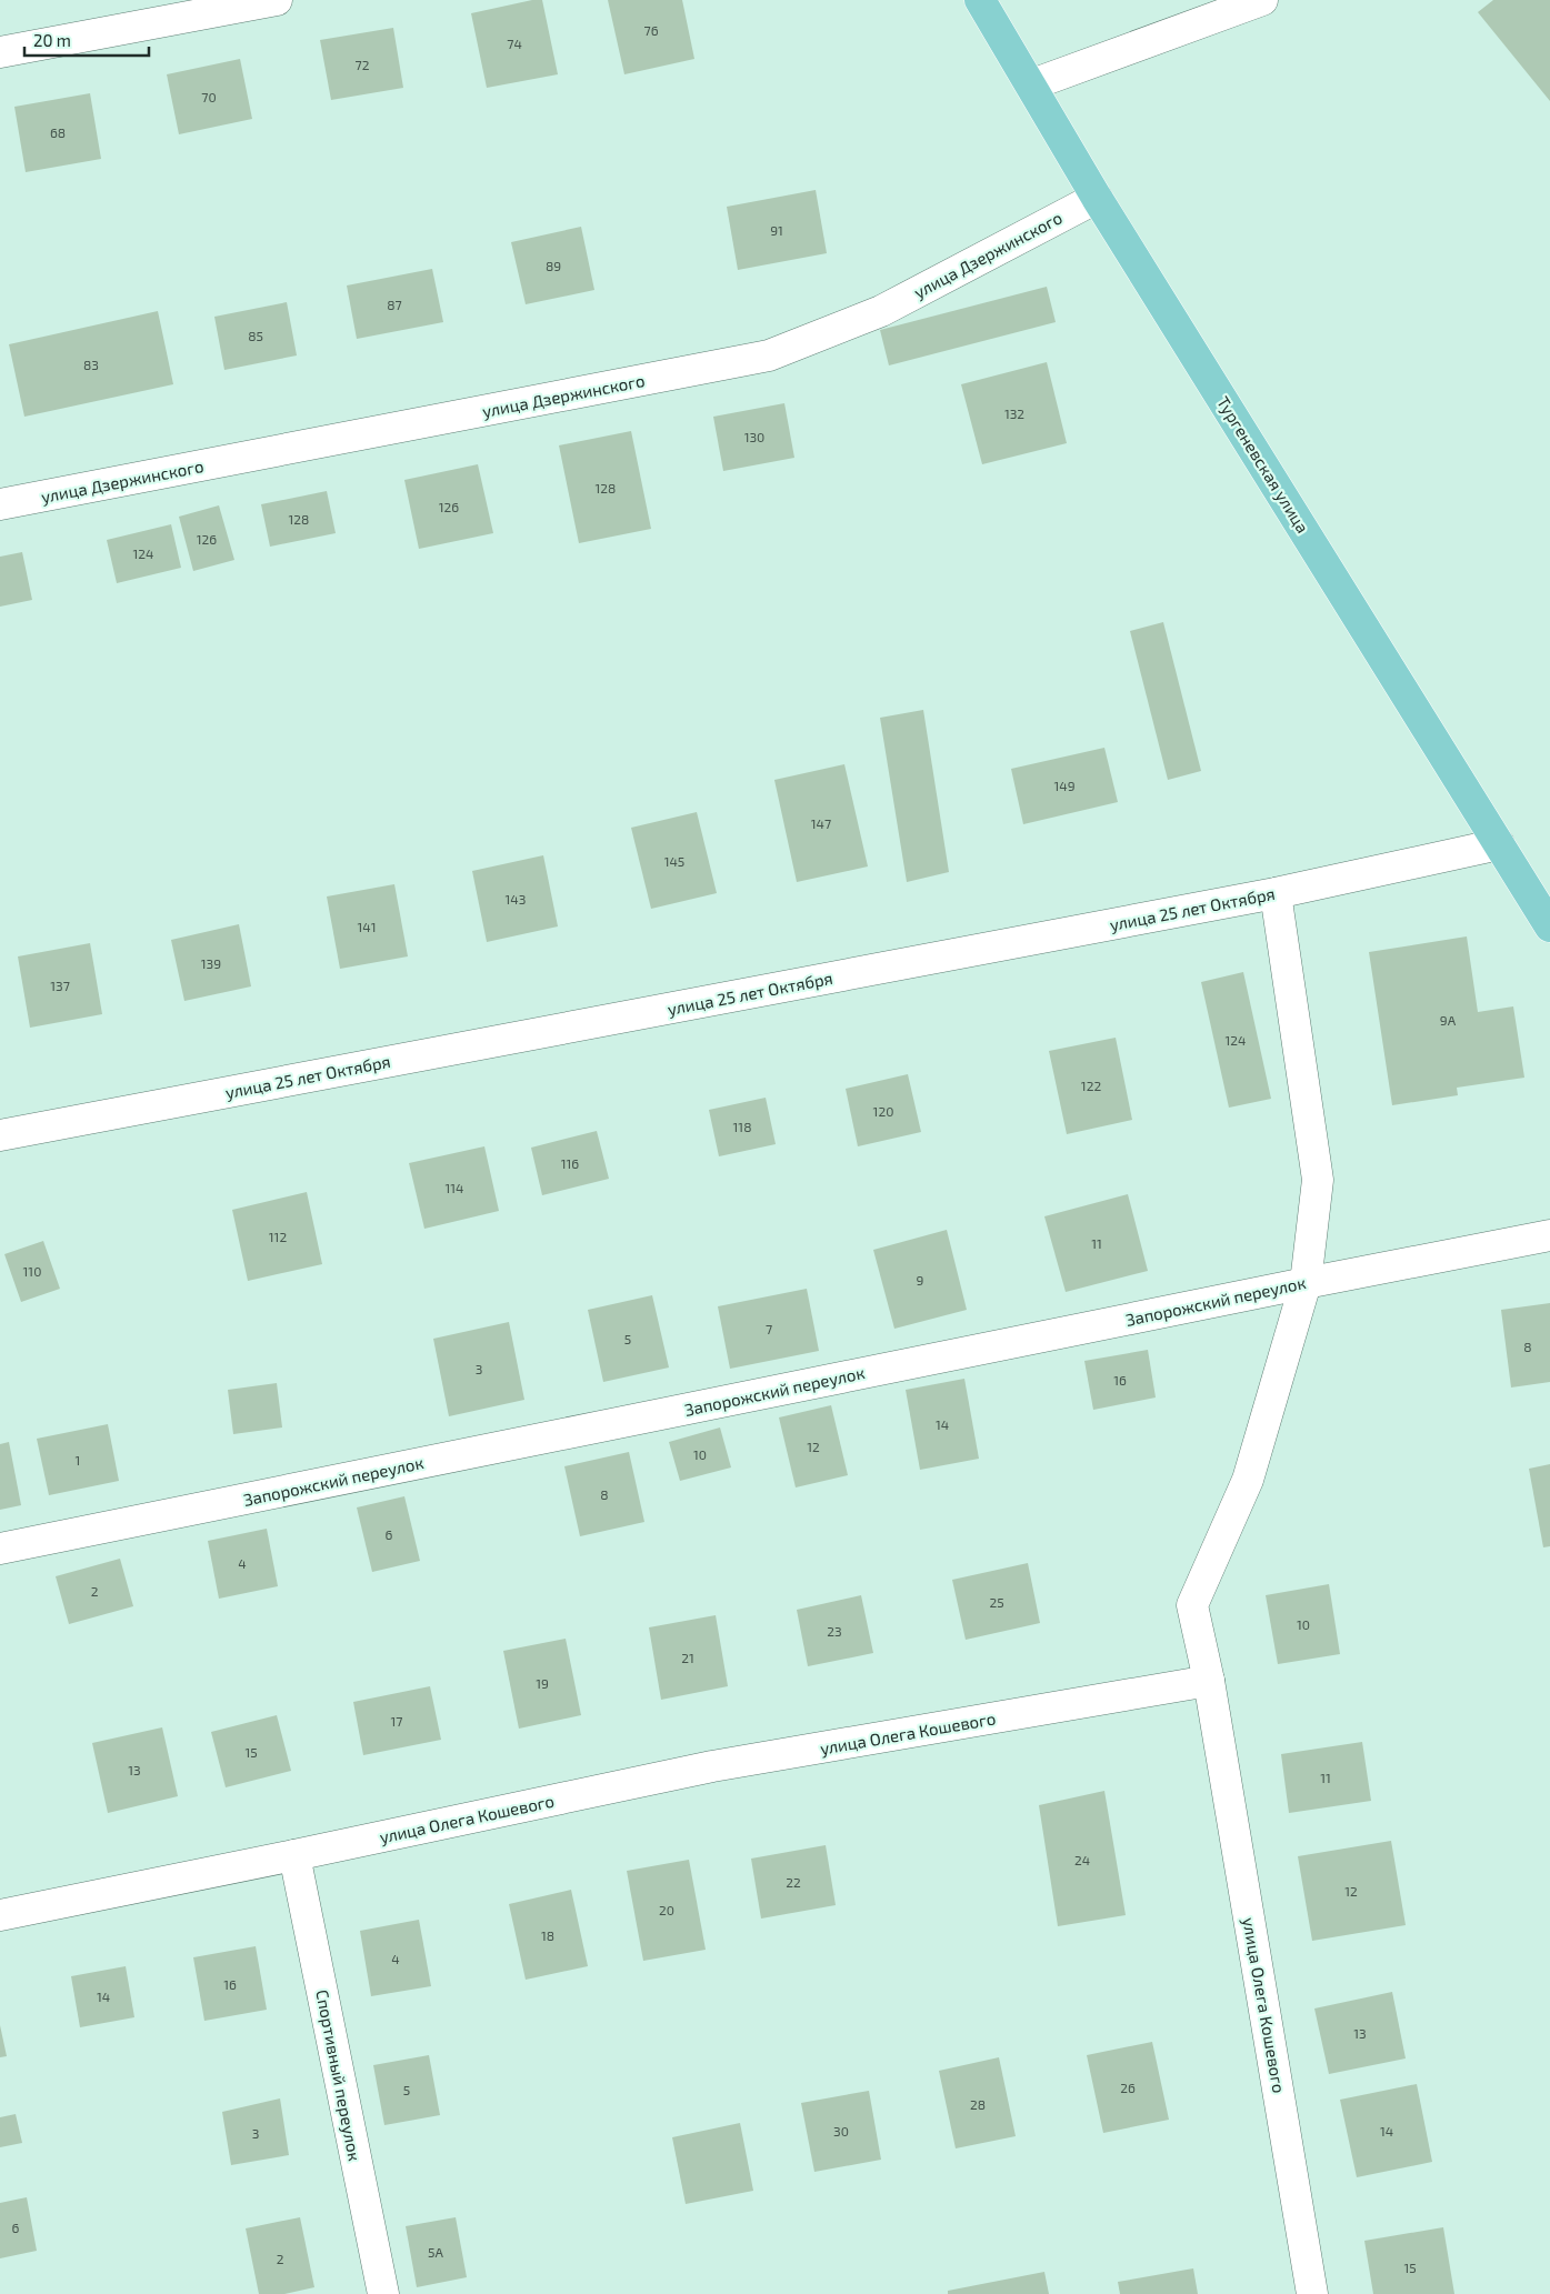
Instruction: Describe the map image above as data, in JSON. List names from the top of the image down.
{
  "streets": {
    "main road": ["Тургеневская улица"],
    "street": [
      "улица Дзержинского",
      "улица 25 лет Октября",
      "Запорожский переулок",
      "улица Олега Кошевого",
      "Спортивный переулок"
    ]
  },
  "crossings": [
    ["улица Дзержинского", "Тургеневская улица"],
    ["Тургеневская улица", "улица 25 лет Октября"],
    ["улица Олега Кошевого", "Спортивный переулок"]
  ],
  "house_numbers": [
    "76",
    "74",
    "72",
    "70",
    "68",
    "91",
    "89",
    "87",
    "85",
    "83",
    "132",
    "130",
    "128",
    "126",
    "128",
    "126",
    "124",
    "149",
    "147",
    "145",
    "143",
    "141",
    "139",
    "137",
    "9А",
    "124",
    "122",
    "120",
    "118",
    "116",
    "114",
    "112",
    "11",
    "110",
    "9",
    "7",
    "5",
    "8",
    "3",
    "16",
    "14",
    "12",
    "10",
    "1",
    "8",
    "6",
    "4",
    "2",
    "25",
    "10",
    "23",
    "21",
    "19",
    "17",
    "15",
    "13",
    "11",
    "24",
    "22",
    "12",
    "20",
    "18",
    "4",
    "16",
    "14",
    "13",
    "26",
    "5",
    "28",
    "30",
    "14",
    "3",
    "6",
    "5А",
    "2",
    "15"
  ],
  "scale_bar": "20 m"
}
